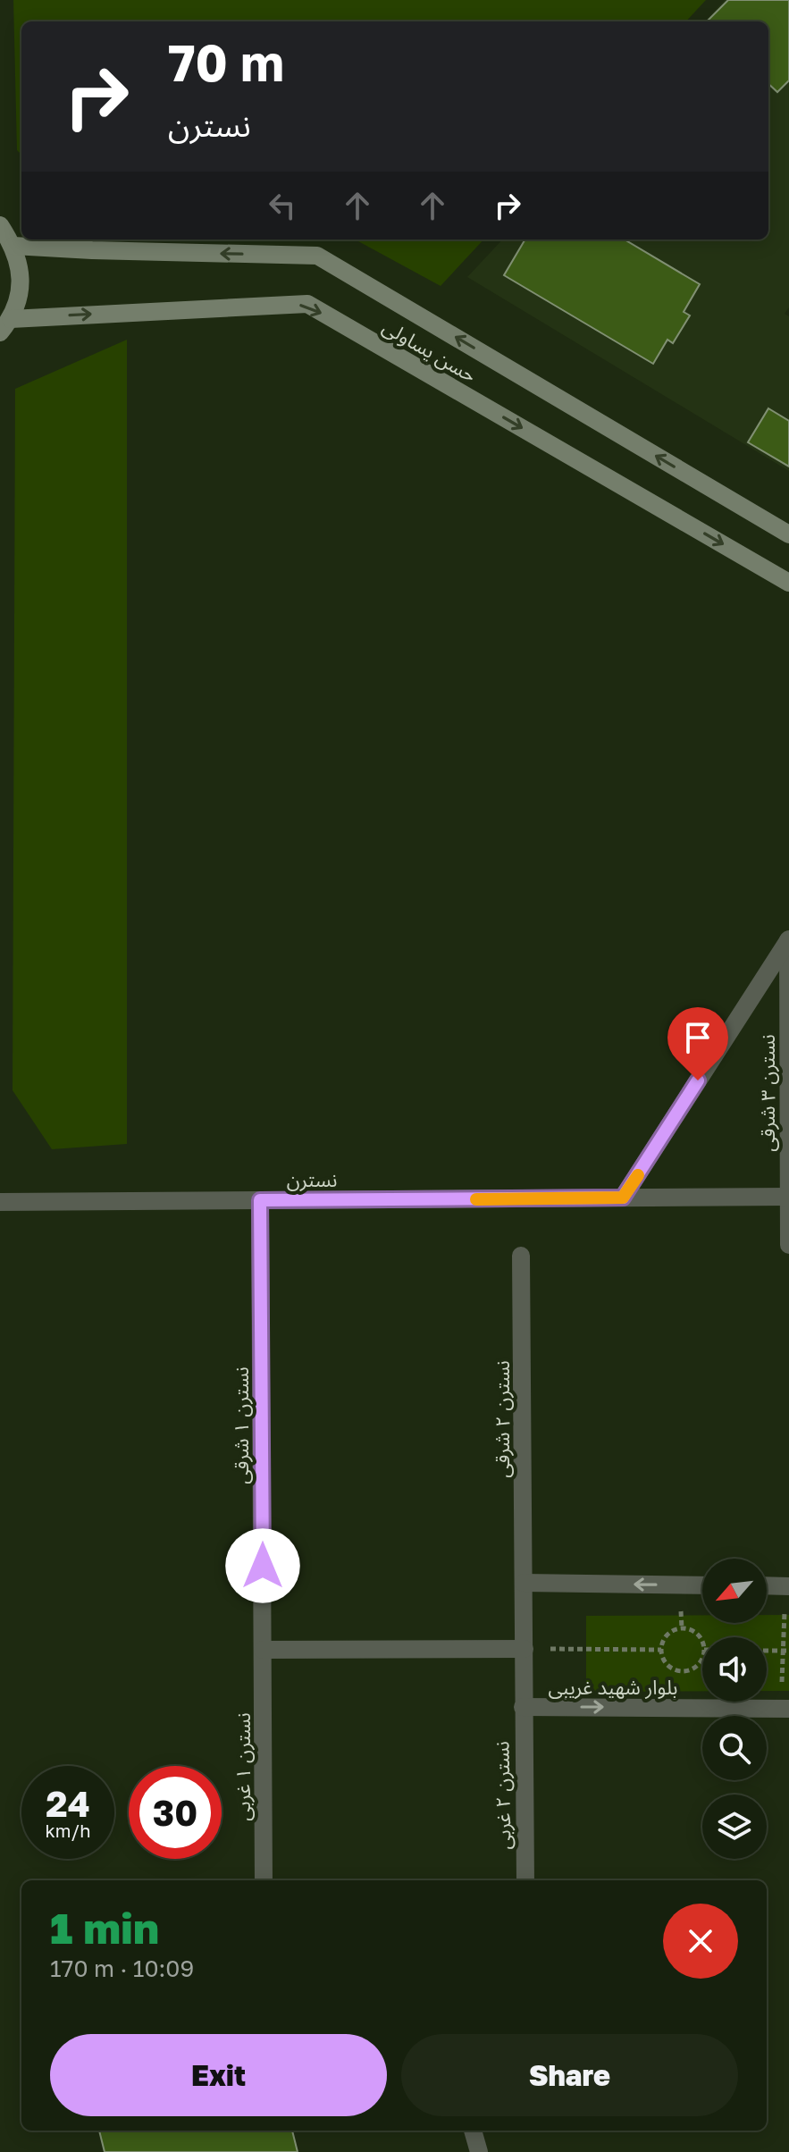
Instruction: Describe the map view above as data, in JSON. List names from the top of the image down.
{
  "streets": {
    "street": [
      "حسن یساولی",
      "نسترن ۳ شرقی",
      "نسترن",
      "نسترن ۲ شرقی",
      "نسترن ۱ شرقی",
      "بلوار شهید غریبی",
      "نسترن ۱ غربی",
      "نسترن ۲ غربی"
    ]
  },
  "crossings": [
    ["نسترن ۳ شرقی", "نسترن"],
    ["نسترن", "نسترن ۱ شرقی"],
    ["نسترن ۲ شرقی", "نسترن ۲ غربی"],
    ["نسترن ۱ شرقی", "نسترن ۱ غربی"],
    ["بلوار شهید غریبی", "نسترن ۲ غربی"]
  ],
  "north": "bottom left",
  "page": {
    "turn": ["70 m", "نسترن"],
    "speed": "24 km/h",
    "limit": "30",
    "heading": ["1 min", "170 m · 10:09"],
    "buttons": ["Exit", "Share"]
  }
}
